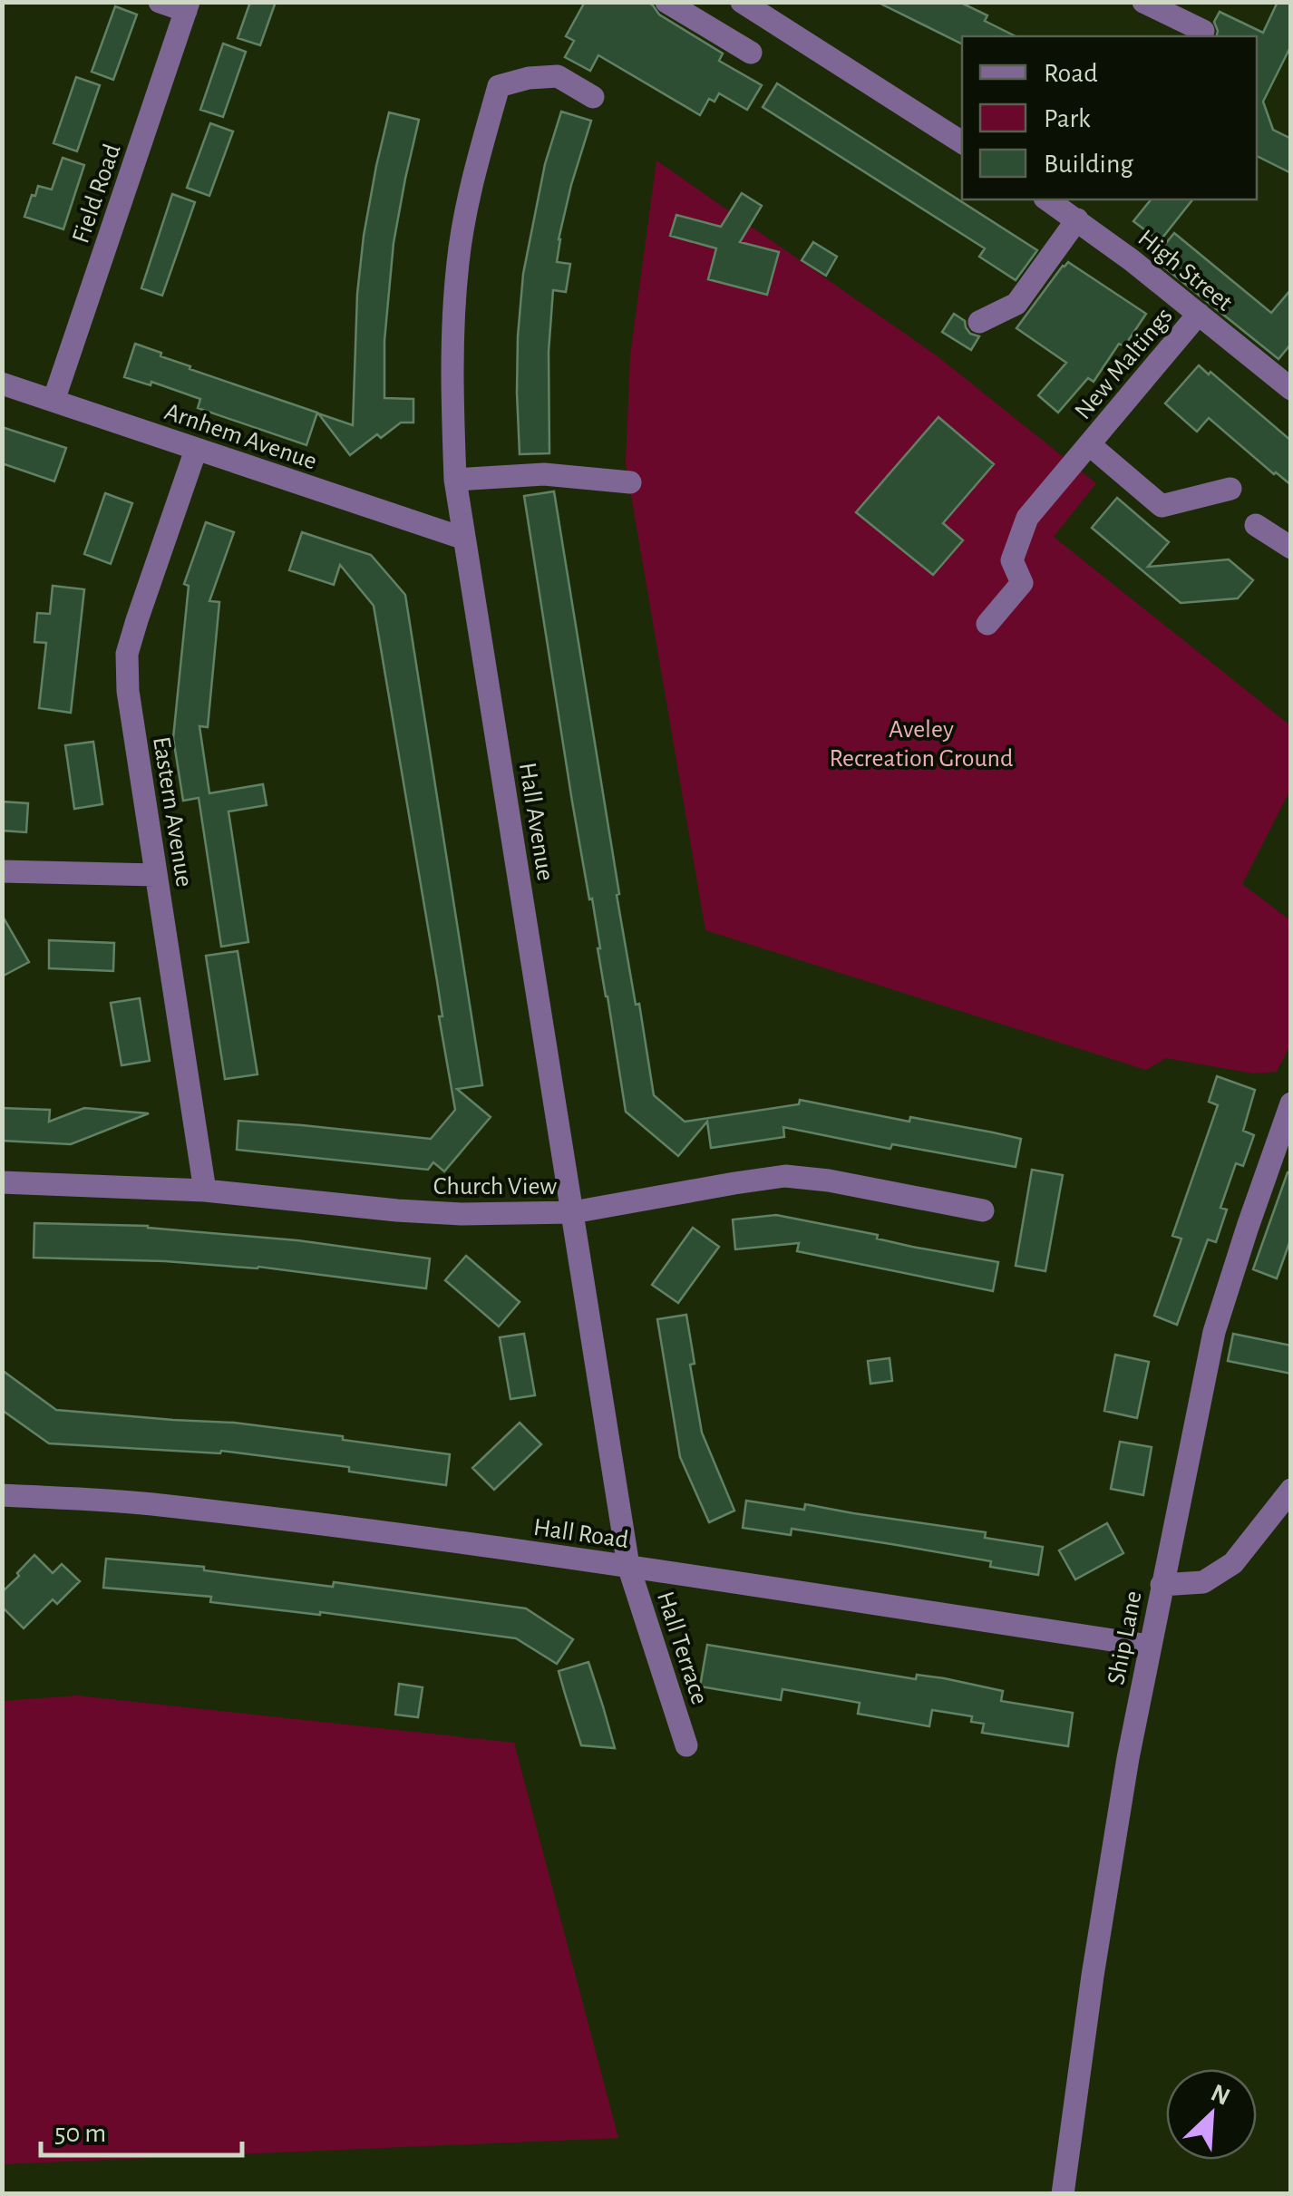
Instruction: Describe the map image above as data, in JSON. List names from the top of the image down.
{
  "streets": {
    "street": [
      "Field Road",
      "High Street",
      "New Maltings",
      "Arnhem Avenue",
      "Eastern Avenue",
      "Hall Avenue",
      "Church View",
      "Hall Road",
      "Ship Lane",
      "Hall Terrace"
    ]
  },
  "crossings": [
    ["Field Road", "Arnhem Avenue"],
    ["High Street", "New Maltings"],
    ["Arnhem Avenue", "Eastern Avenue"],
    ["Arnhem Avenue", "Hall Avenue"],
    ["Eastern Avenue", "Church View"],
    ["Hall Avenue", "Church View"],
    ["Hall Avenue", "Hall Road"],
    ["Hall Avenue", "Hall Terrace"],
    ["Hall Road", "Ship Lane"],
    ["Hall Road", "Hall Terrace"]
  ],
  "parks": ["Aveley Recreation Ground"],
  "legend": ["Road", "Park", "Building"],
  "scale_bar": "50 m",
  "north": "top right"
}
